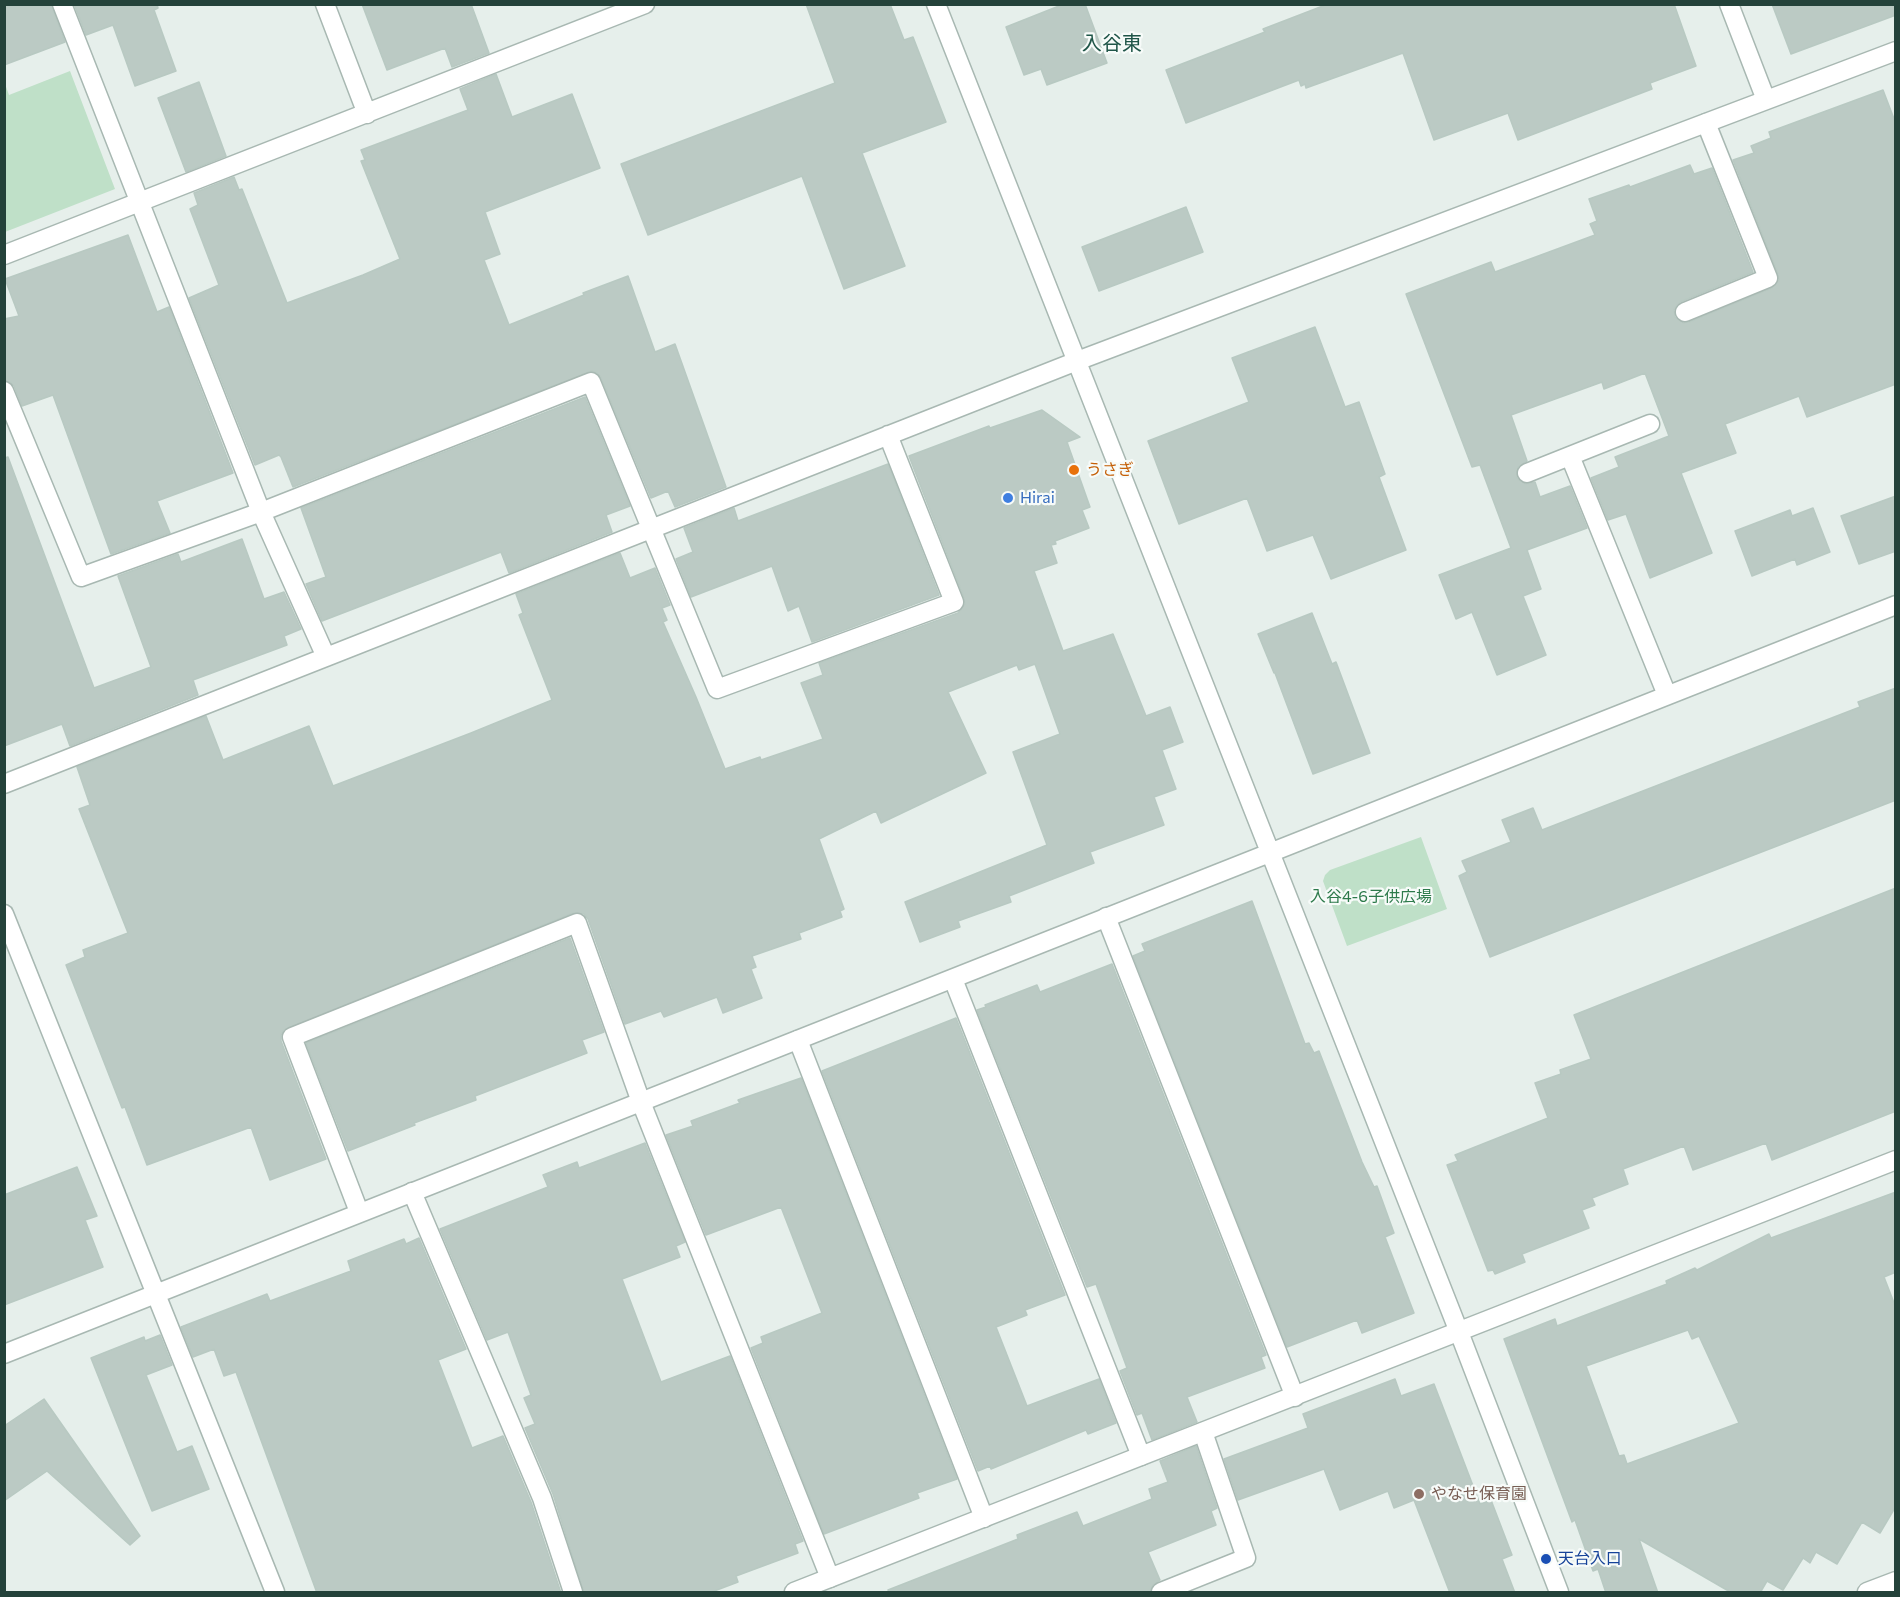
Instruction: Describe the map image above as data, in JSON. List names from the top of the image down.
{
  "districts": ["入谷東"],
  "parks": ["入谷4-6子供広場"],
  "places": [
    "うさぎ",
    "Hirai",
    "やなせ保育園",
    "天台入口"
  ]
}
